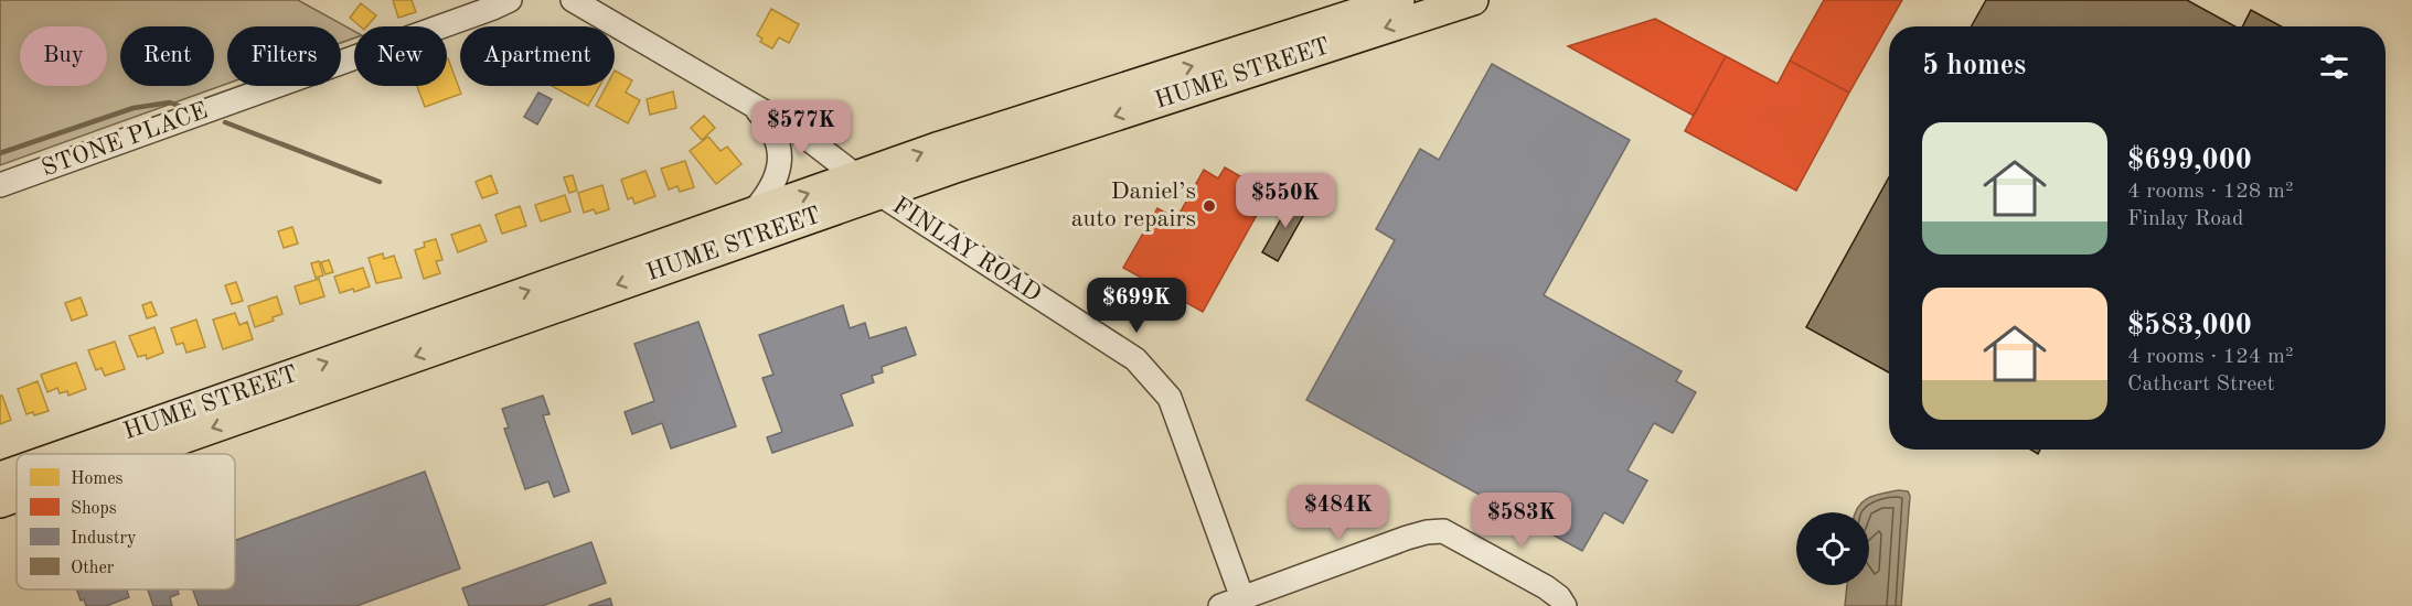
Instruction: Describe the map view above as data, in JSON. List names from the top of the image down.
{
  "streets": {
    "main road": ["HUME STREET"],
    "street": ["STONE PLACE", "FINLAY ROAD"]
  },
  "crossings": [
    ["HUME STREET", "FINLAY ROAD"]
  ],
  "places": ["Daniel’s auto repairs"],
  "legend": [
    "Homes",
    "Shops",
    "Industry",
    "Other"
  ],
  "page": {
    "chip": [
      "Buy",
      "Rent",
      "Filters",
      "New",
      "Apartment"
    ],
    "heading": "5 homes",
    "price": [
      "$577K",
      "$550K",
      "$699K",
      "$484K",
      "$583K"
    ],
    "list": [
      {
        "name": "$699,000",
        "note": "4 rooms · 128 m² · Finlay Road"
      },
      {
        "name": "$583,000",
        "note": "4 rooms · 124 m² · Cathcart Street"
      }
    ]
  }
}
